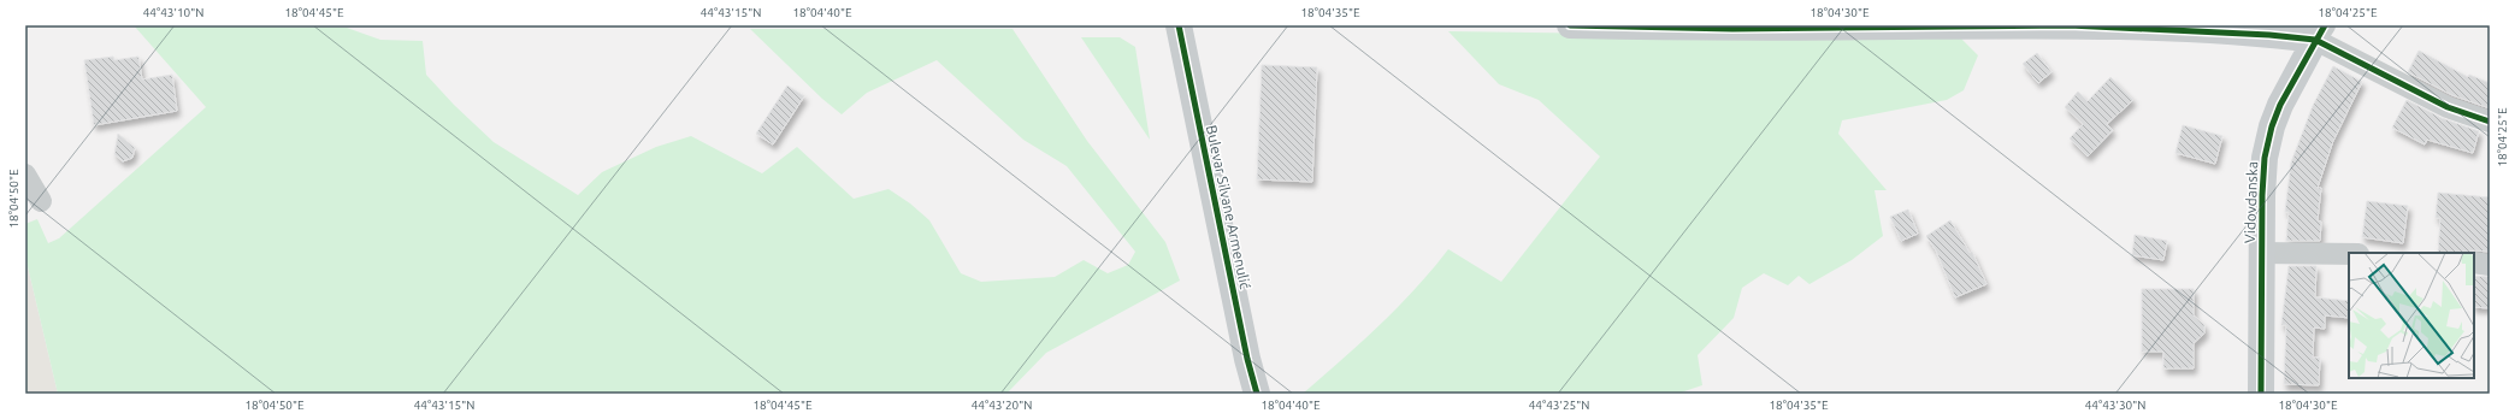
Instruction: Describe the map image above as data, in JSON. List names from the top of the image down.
{
  "streets": {
    "street": ["Vidovdanska", "Bulevar Silvane Armenulić"]
  },
  "coordinates": [
    "44°43'10\"N",
    "18°04'45\"E",
    "44°43'15\"N",
    "18°04'40\"E",
    "18°04'35\"E",
    "18°04'30\"E",
    "18°04'25\"E",
    "18°04'50\"E",
    "44°43'20\"N",
    "44°43'25\"N",
    "44°43'30\"N"
  ]
}
